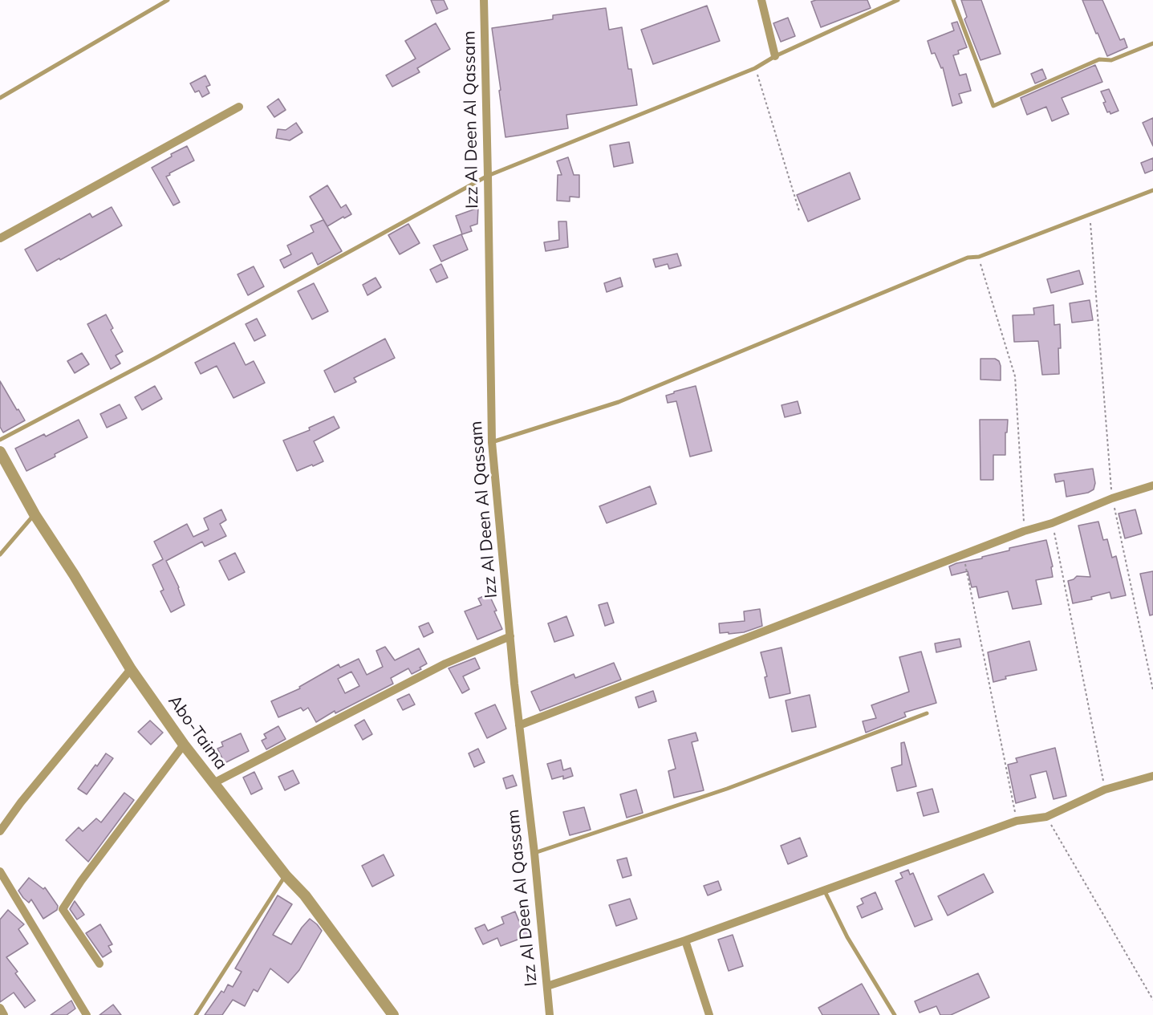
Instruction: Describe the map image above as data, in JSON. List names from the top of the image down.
{
  "streets": {
    "street": ["Izz Al Deen Al Qassam", "Abo-Taima"]
  }
}
